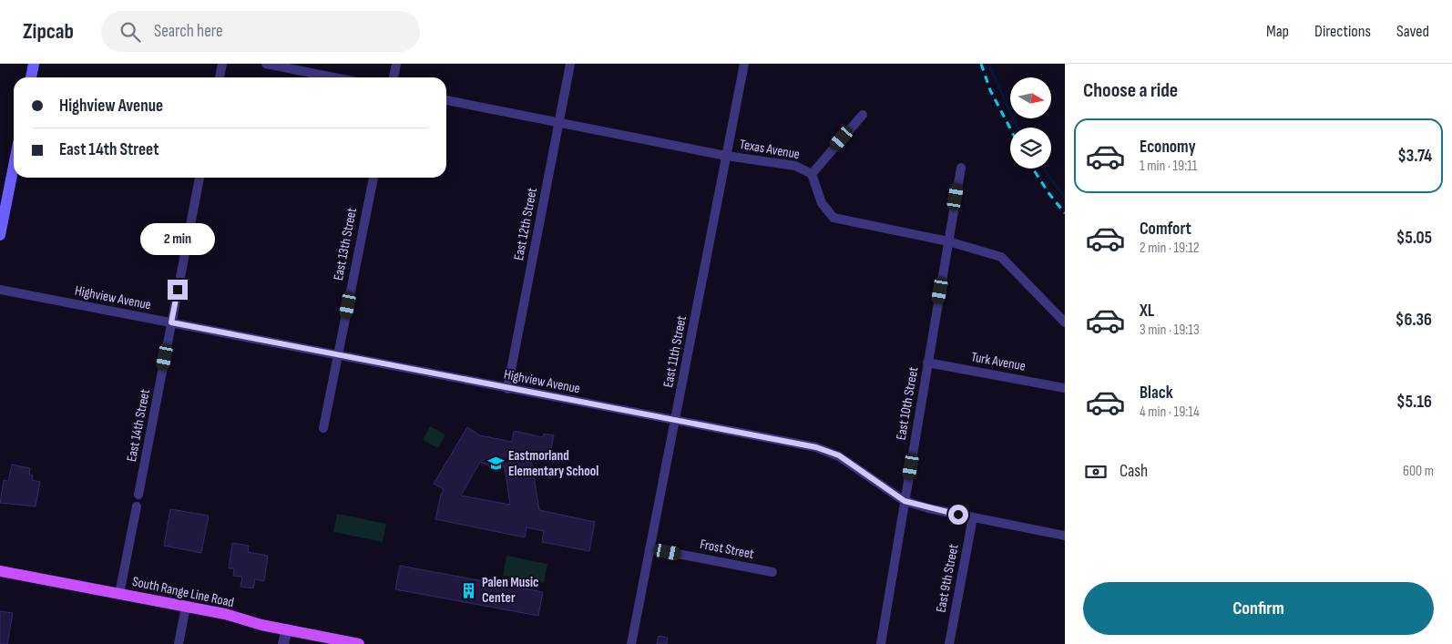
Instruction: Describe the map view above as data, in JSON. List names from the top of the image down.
{
  "streets": {
    "main road": ["South Range Line Road"],
    "street": [
      "Texas Avenue",
      "East 12th Street",
      "East 13th Street",
      "Highview Avenue",
      "East 11th Street",
      "Turk Avenue",
      "East 10th Street",
      "East 14th Street",
      "Frost Street",
      "East 9th Street"
    ]
  },
  "crossings": [
    ["Texas Avenue", "East 12th Street"],
    ["Texas Avenue", "East 11th Street"],
    ["Texas Avenue", "East 10th Street"],
    ["East 12th Street", "Highview Avenue"],
    ["East 13th Street", "Highview Avenue"],
    ["Highview Avenue", "East 11th Street"],
    ["Highview Avenue", "East 10th Street"],
    ["Highview Avenue", "East 14th Street"],
    ["Highview Avenue", "East 9th Street"],
    ["East 11th Street", "Frost Street"],
    ["Turk Avenue", "East 10th Street"]
  ],
  "places": {
    "school or university": ["Eastmorland Elementary School"],
    "building": ["Palen Music Center"]
  },
  "north": "right",
  "page": {
    "header": "Zipcab",
    "search": "Search here",
    "nav": ["Map", "Directions", "Saved"],
    "heading": "Choose a ride",
    "banner": ["Highview Avenue", "East 14th Street"],
    "list": [
      {
        "name": "Economy",
        "note": "1 min · 19:11",
        "value": "$3.74"
      },
      {
        "name": "Comfort",
        "note": "2 min · 19:12",
        "value": "$5.05"
      },
      {
        "name": "XL",
        "note": "3 min · 19:13",
        "value": "$6.36"
      },
      {
        "name": "Black",
        "note": "4 min · 19:14",
        "value": "$5.16"
      }
    ],
    "bubble": "2 min",
    "pay": ["Cash", "600 m"],
    "buttons": "Confirm"
  }
}
